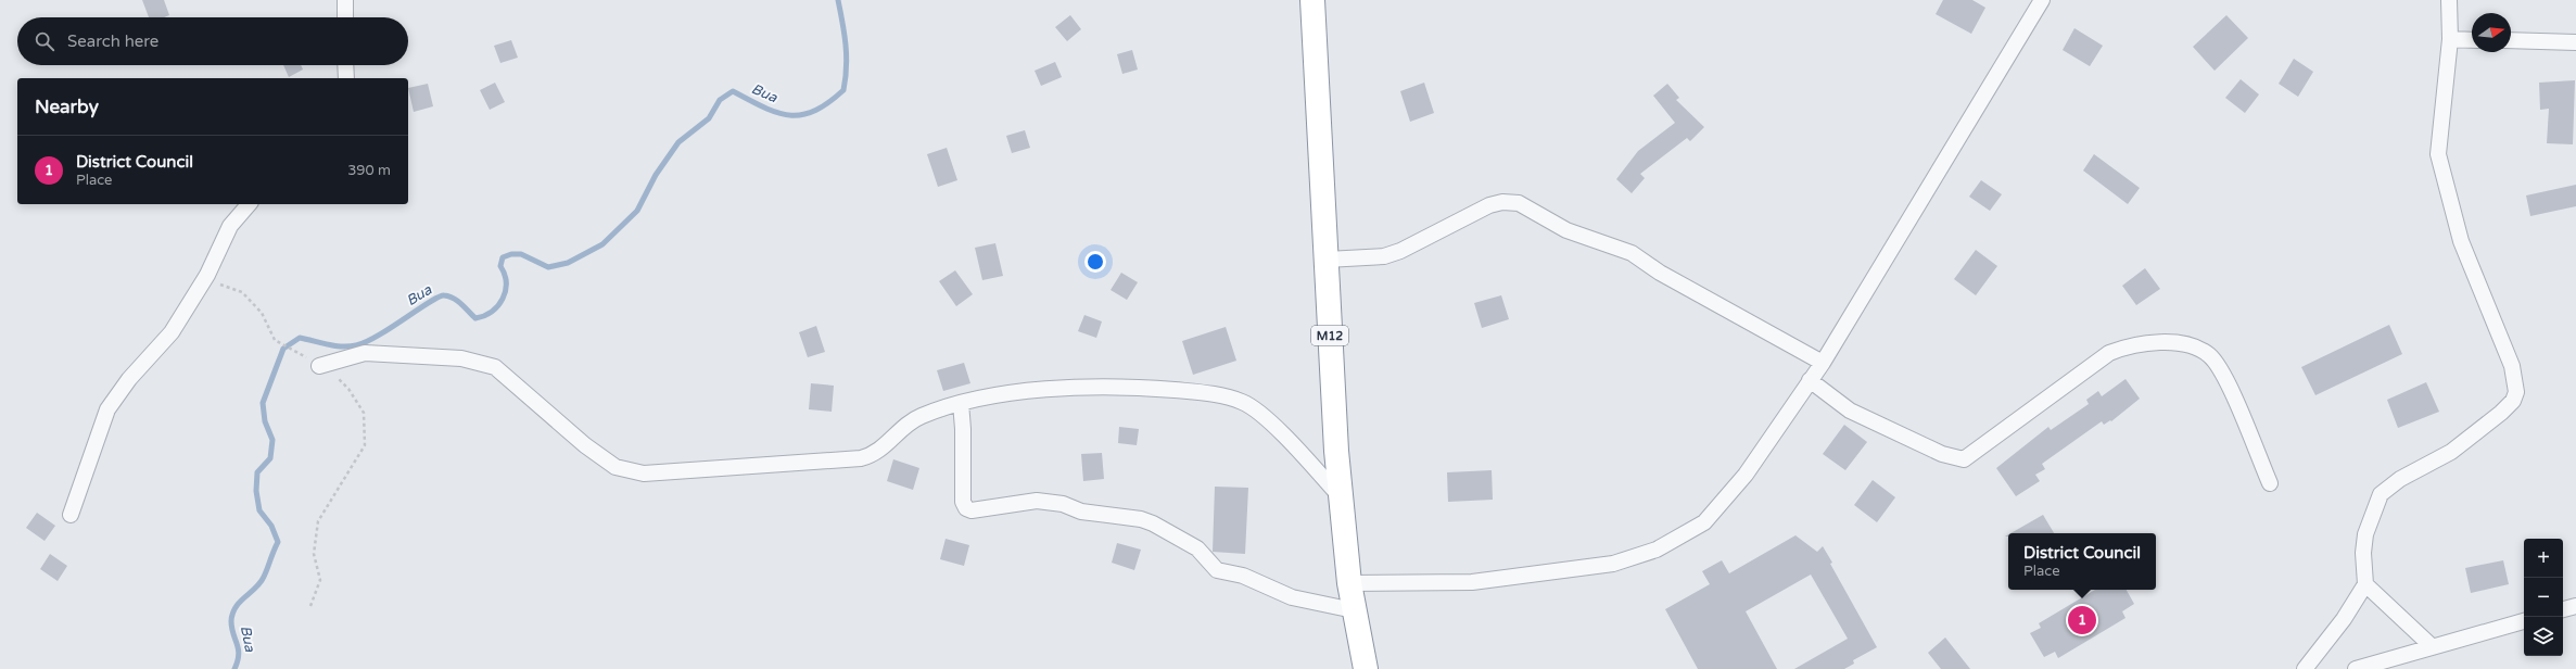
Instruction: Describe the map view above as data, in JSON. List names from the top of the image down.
{
  "streets": {
    "highway": ["M12"]
  },
  "water": ["Bua"],
  "north": "right",
  "page": {
    "search": "Search here",
    "heading": "Nearby",
    "list": [
      {
        "mark": "1",
        "name": "District Council",
        "note": "Place",
        "value": "390 m"
      }
    ],
    "popup": ["District Council", "Place"],
    "map_buttons": ["+", "−"],
    "pins": "1"
  }
}
